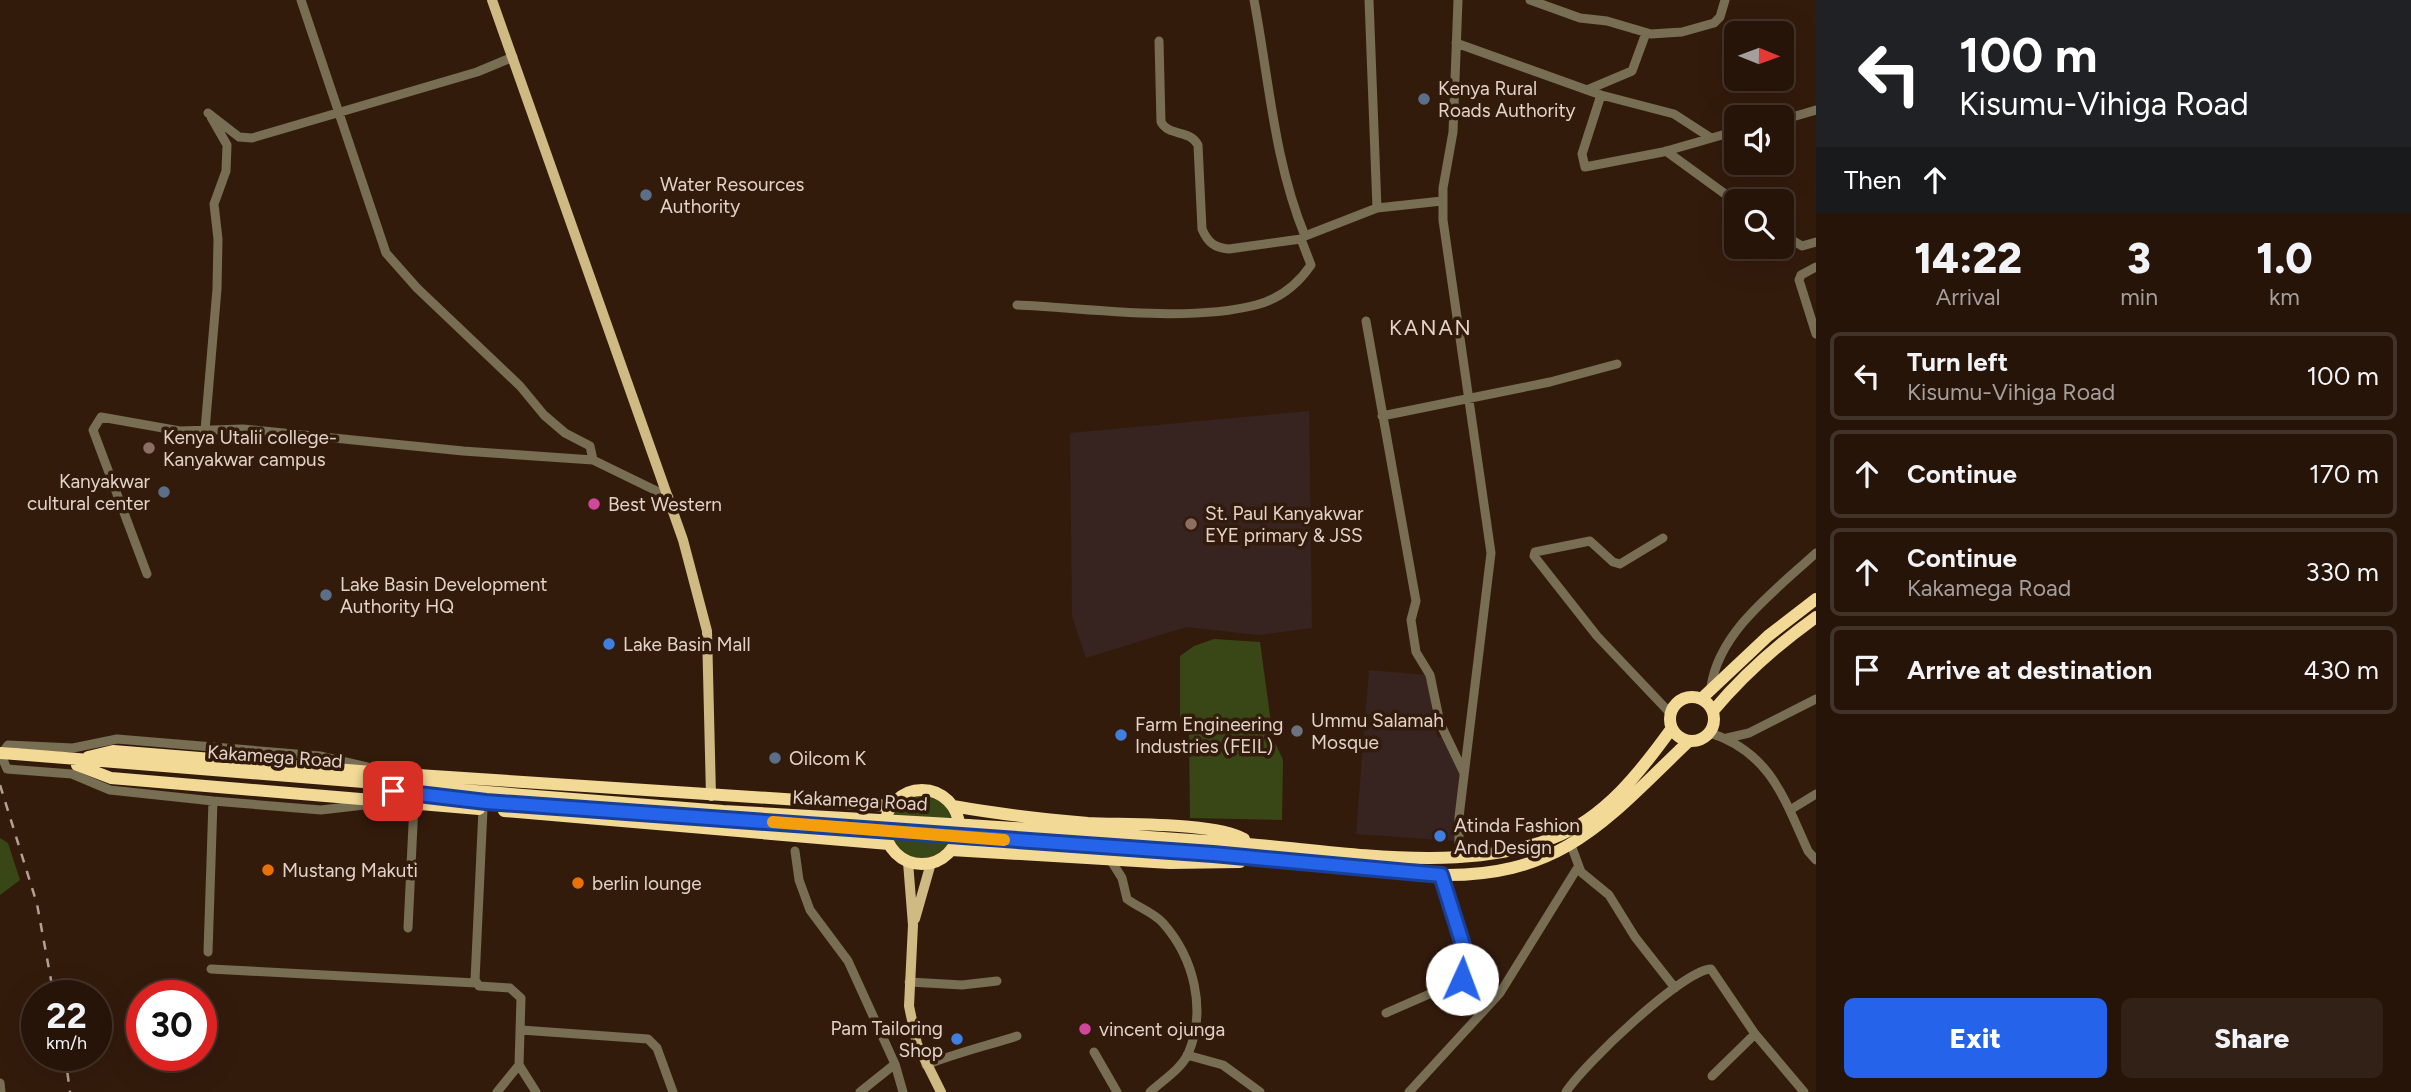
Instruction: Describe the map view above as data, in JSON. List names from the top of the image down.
{
  "streets": {
    "highway": ["Kakamega Road"]
  },
  "districts": ["KANAN"],
  "places": [
    "Kenya Rural Roads Authority",
    "Water Resources Authority",
    "Kenya Utalii college- Kanyakwar campus",
    "Kanyakwar cultural center",
    "Best Western",
    "St. Paul Kanyakwar EYE primary & JSS",
    "Lake Basin Development Authority HQ",
    "Lake Basin Mall",
    "Ummu Salamah Mosque",
    "Farm Engineering Industries (FEIL)",
    "Oilcom K",
    "Atinda Fashion And Design",
    "Mustang Makuti",
    "berlin lounge",
    "vincent ojunga",
    "Pam Tailoring Shop"
  ],
  "north": "right",
  "page": {
    "turn": ["100 m", "Kisumu-Vihiga Road"],
    "then": "Then",
    "eta": [
      "14:22",
      "Arrival",
      "3",
      "min",
      "1.0",
      "km"
    ],
    "list": [
      {
        "name": "Turn left",
        "note": "Kisumu-Vihiga Road",
        "value": "100 m"
      },
      {
        "name": "Continue",
        "value": "170 m"
      },
      {
        "name": "Continue",
        "note": "Kakamega Road",
        "value": "330 m"
      },
      {
        "name": "Arrive at destination",
        "value": "430 m"
      }
    ],
    "speed": "22 km/h",
    "limit": "30",
    "buttons": ["Exit", "Share"]
  }
}
